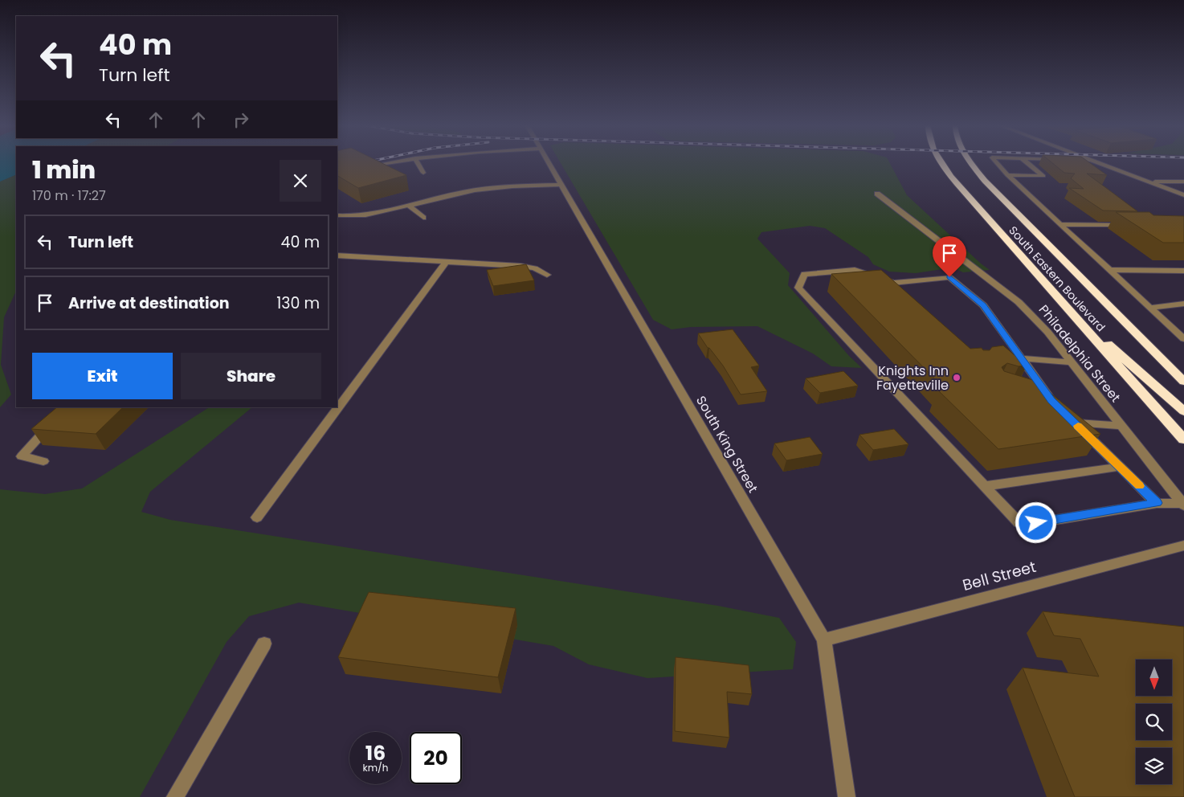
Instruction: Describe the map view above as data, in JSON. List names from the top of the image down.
{
  "streets": {
    "highway": ["South Eastern Boulevard"],
    "street": ["Philadelphia Street", "South King Street", "Bell Street"]
  },
  "crossings": [
    ["South King Street", "Bell Street"]
  ],
  "places": ["Knights Inn Fayetteville"],
  "north": "bottom",
  "page": {
    "turn": ["40 m", "Turn left"],
    "heading": ["1 min", "170 m · 17:27"],
    "list": [
      {
        "name": "Turn left",
        "value": "40 m"
      },
      {
        "name": "Arrive at destination",
        "value": "130 m"
      }
    ],
    "buttons": ["Exit", "Share"],
    "speed": "16 km/h",
    "limit": "20"
  }
}
